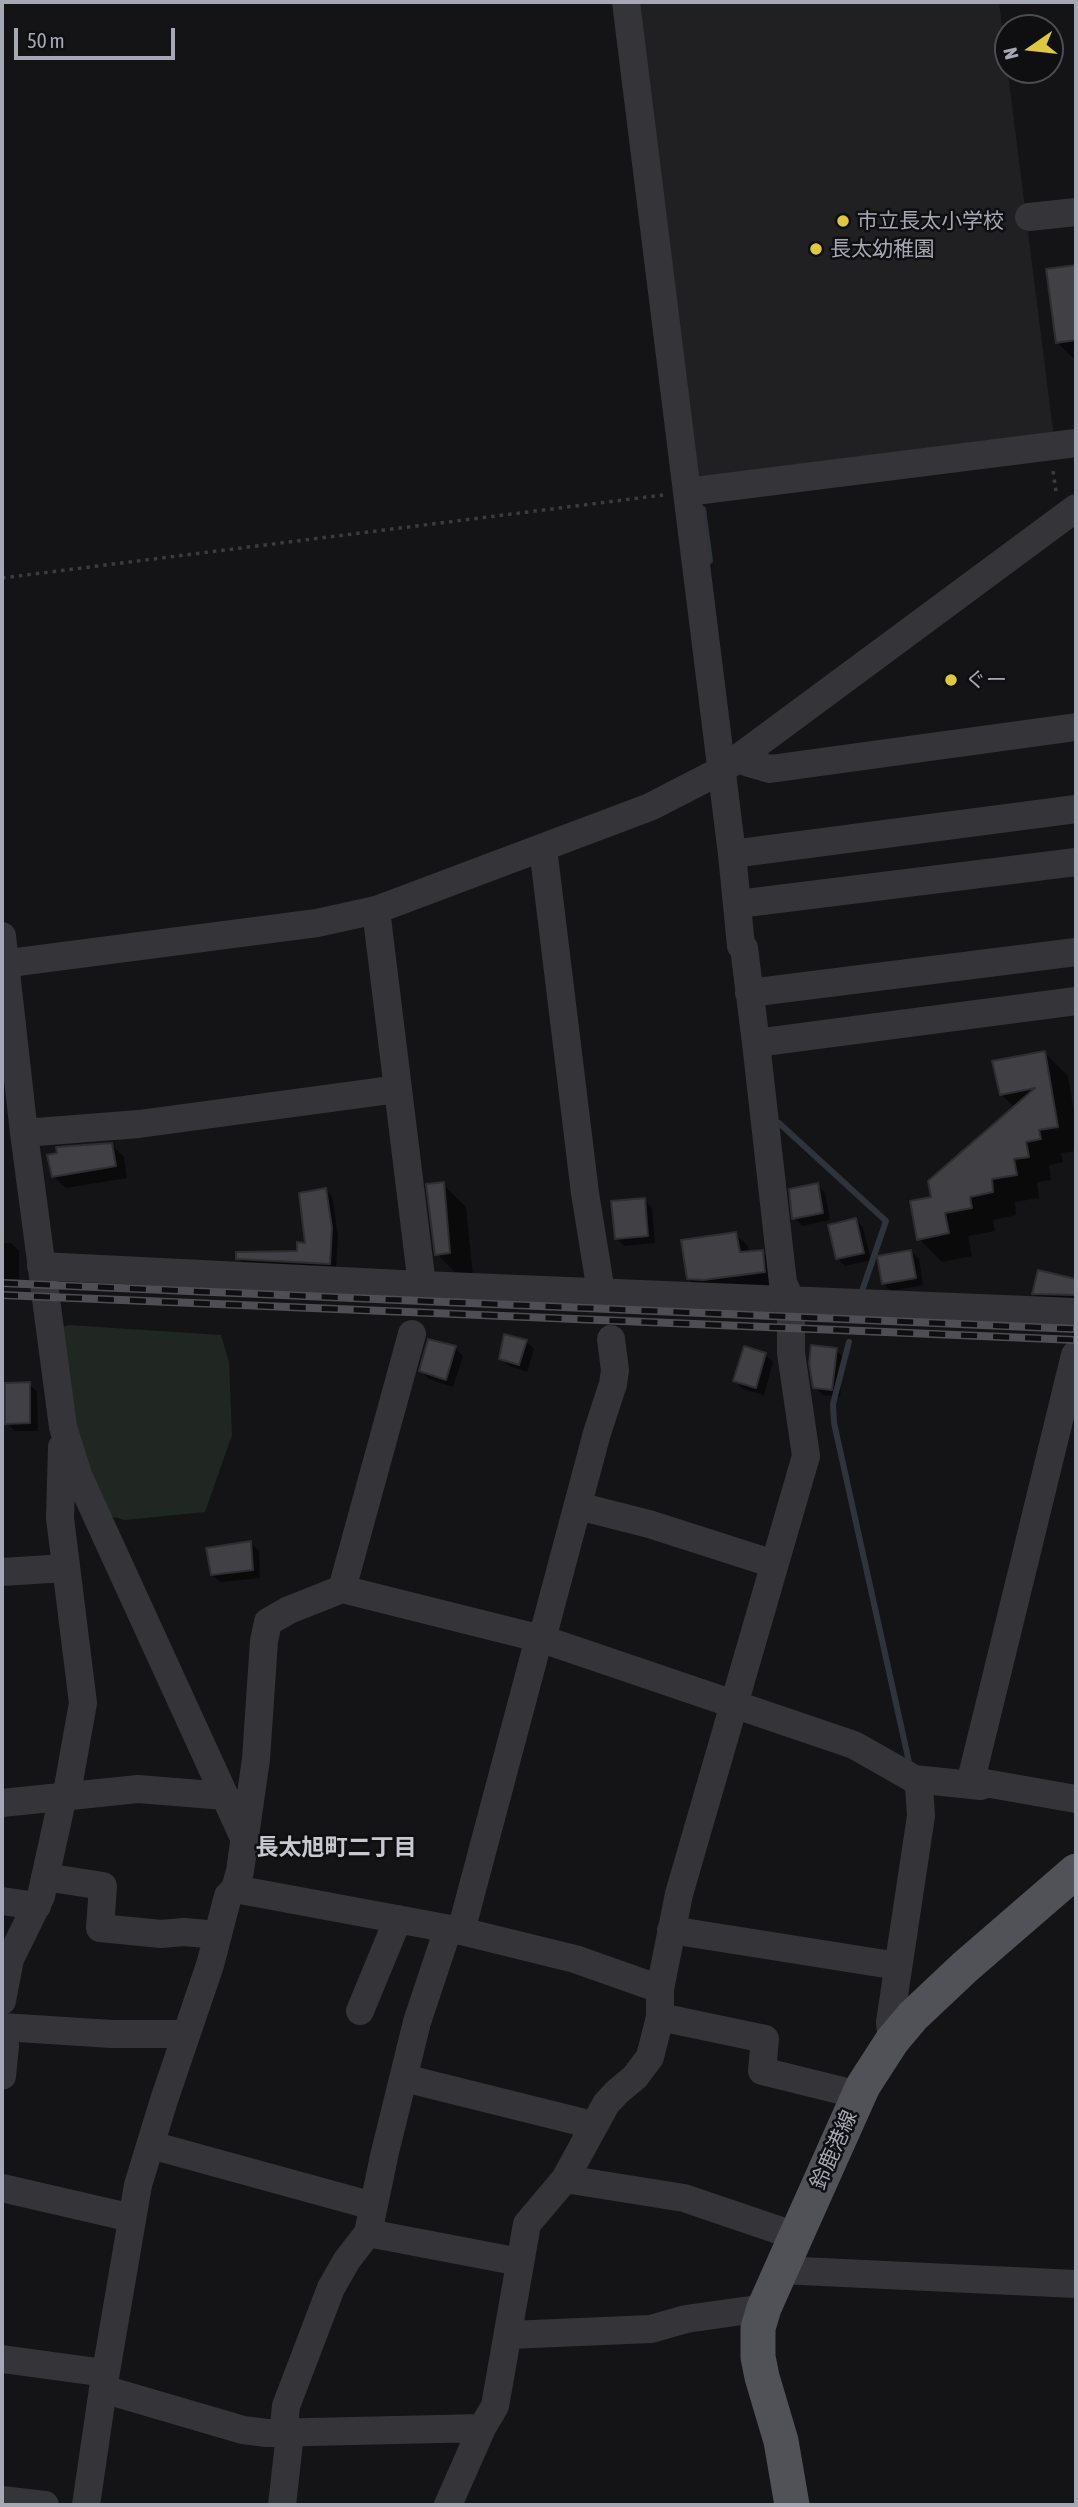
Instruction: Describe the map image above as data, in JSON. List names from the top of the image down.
{
  "streets": {
    "main road": ["鈴鹿港線"]
  },
  "districts": ["長太旭町二丁目"],
  "places": ["市立長太小学校", "長太幼稚園", "ぐー"],
  "scale_bar": "50 m",
  "north": "left"
}
